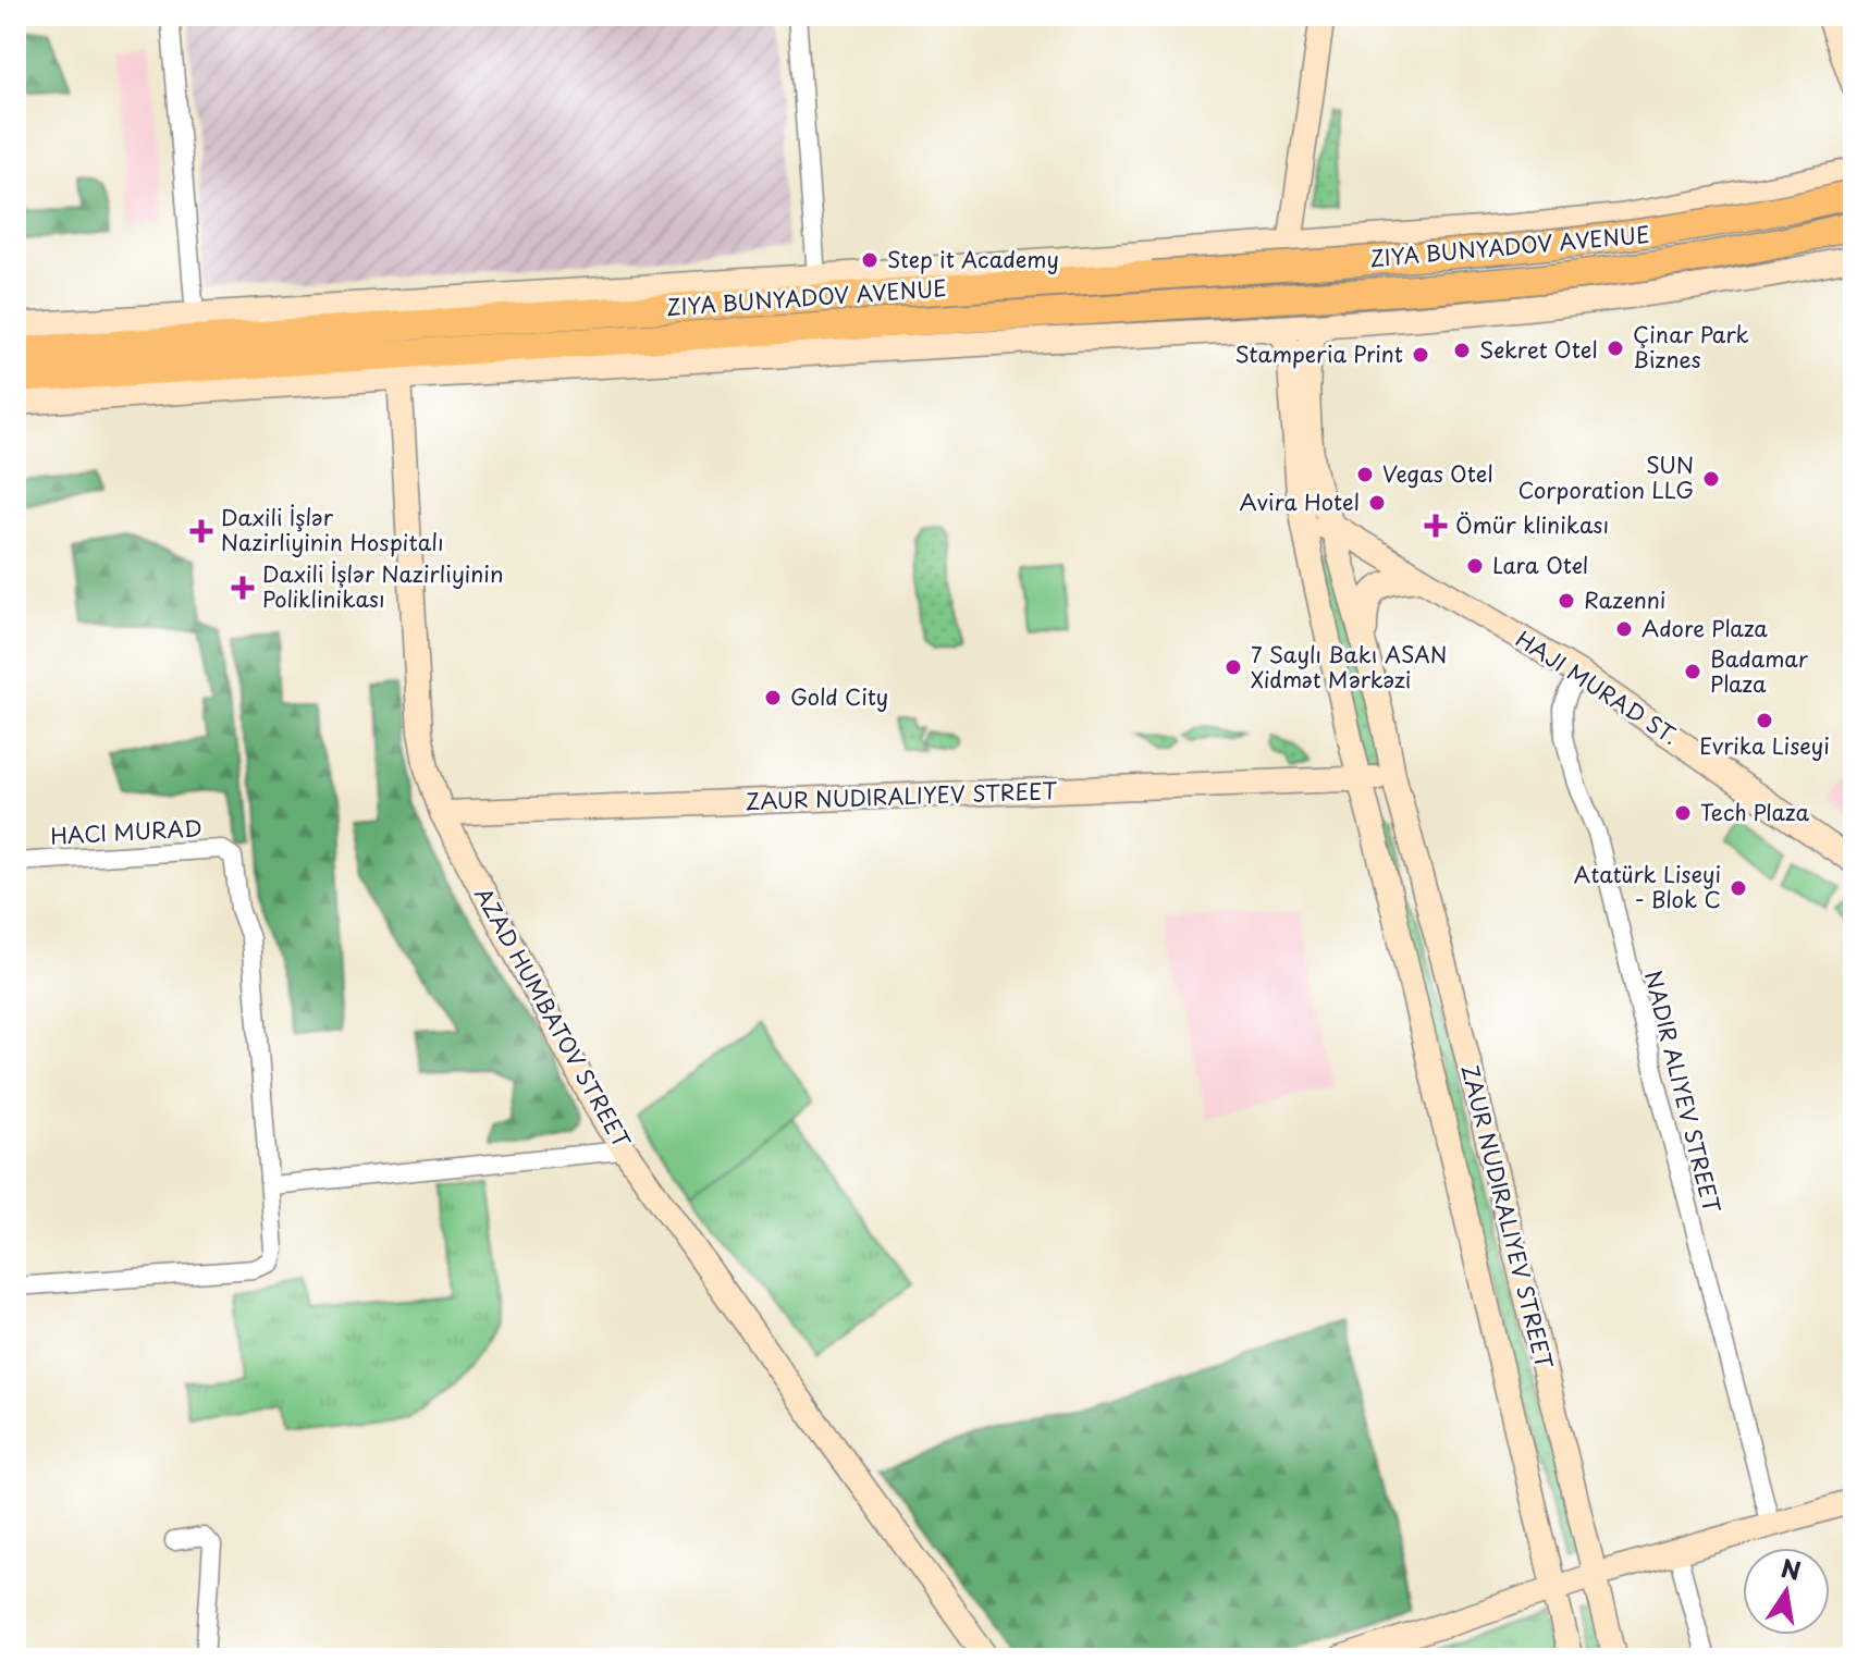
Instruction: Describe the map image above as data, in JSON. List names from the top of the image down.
{
  "streets": {
    "main road": ["ZIYA BUNYADOV AVENUE"],
    "street": [
      "HAJI MURAD ST.",
      "ZAUR NUDIRALIYEV STREET",
      "AZAD HUMBATOV STREET",
      "NADIR ALIYEV STREET"
    ]
  },
  "crossings": [
    ["HAJI MURAD ST.", "ZAUR NUDIRALIYEV STREET"],
    ["HAJI MURAD ST.", "NADIR ALIYEV STREET"],
    ["ZAUR NUDIRALIYEV STREET", "AZAD HUMBATOV STREET"]
  ],
  "places": {
    "other": [
      "Step it Academy",
      "Çinar Park Biznes",
      "Sekret Otel",
      "Stamperia Print",
      "Vegas Otel",
      "SUN Corporation LLG",
      "Avira Hotel",
      "Lara Otel",
      "Razenni",
      "Adore Plaza",
      "7 Saylı Bakı ASAN Xidmət Mərkəzi",
      "Badamar Plaza",
      "Gold City",
      "Evrika Liseyi",
      "Tech Plaza",
      "Atatürk Liseyi - Blok C"
    ],
    "health": ["Ömür klinikası", "Daxili İşlər Nazirliyinin Hospitalı", "Daxili İşlər Nazirliyinin Poliklinikası"]
  },
  "north": "top"
}
